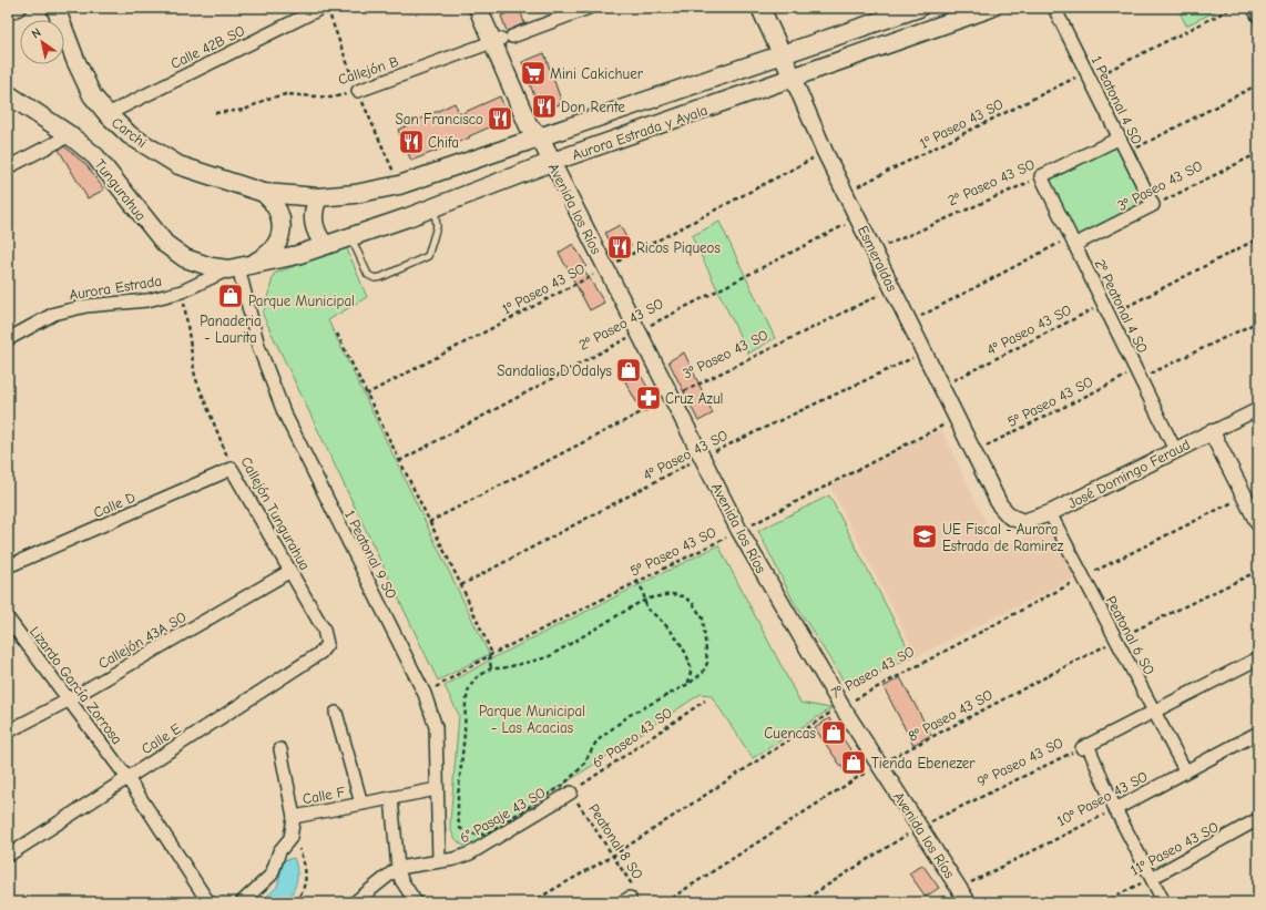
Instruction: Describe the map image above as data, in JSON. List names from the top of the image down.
{
  "streets": {
    "main road": [
      "Carchi",
      "Aurora Estrada y Ayala",
      "Tungurahua",
      "Avenida los Ríos",
      "Esmeraldas"
    ],
    "street": [
      "Calle 42B SO",
      "Callejón B",
      "1 Peatonal 4 SO",
      "2º Paseo 43 SO",
      "3º Paseo 43 SO",
      "Aurora Estrada",
      "2º Peatonal 4 SO",
      "José Domingo Feraud",
      "Calle D",
      "Callejón Tungurahua",
      "1 Peatonal 9 SO",
      "Peatonal 6 SO",
      "Callejón 43A SO",
      "Lizardo García Zorrosa",
      "Calle E",
      "Calle F",
      "10º Paseo 43 SO",
      "6° Pasaje 43 SO",
      "11º Paseo 43 SO"
    ],
    "path": [
      "1º Paseo 43 SO",
      "4º Paseo 43 SO",
      "5º Paseo 43 SO",
      "7º Paseo 43 SO",
      "8º Paseo 43 SO",
      "6º Paseo 43 SO",
      "9º Paseo 43 SO",
      "Peatonal 8 SO"
    ]
  },
  "crossings": [
    ["Calle 42B SO", "Carchi"],
    ["Callejón B", "Avenida los Ríos"],
    ["1 Peatonal 4 SO", "1º Paseo 43 SO"],
    ["1 Peatonal 4 SO", "2º Paseo 43 SO"],
    ["1 Peatonal 4 SO", "3º Paseo 43 SO"],
    ["1º Paseo 43 SO", "Avenida los Ríos"],
    ["1º Paseo 43 SO", "Esmeraldas"],
    ["Carchi", "Aurora Estrada y Ayala"],
    ["Aurora Estrada y Ayala", "Tungurahua"],
    ["Aurora Estrada y Ayala", "Avenida los Ríos"],
    ["Aurora Estrada y Ayala", "Esmeraldas"],
    ["Aurora Estrada y Ayala", "Aurora Estrada"],
    ["Aurora Estrada y Ayala", "1 Peatonal 9 SO"],
    ["2º Paseo 43 SO", "Avenida los Ríos"],
    ["2º Paseo 43 SO", "Esmeraldas"],
    ["2º Paseo 43 SO", "2º Peatonal 4 SO"],
    ["3º Paseo 43 SO", "Avenida los Ríos"],
    ["3º Paseo 43 SO", "Esmeraldas"],
    ["3º Paseo 43 SO", "2º Peatonal 4 SO"],
    ["Tungurahua", "Aurora Estrada"],
    ["Tungurahua", "1 Peatonal 9 SO"],
    ["Avenida los Ríos", "4º Paseo 43 SO"],
    ["Avenida los Ríos", "5º Paseo 43 SO"],
    ["Avenida los Ríos", "7º Paseo 43 SO"],
    ["Avenida los Ríos", "8º Paseo 43 SO"],
    ["Avenida los Ríos", "9º Paseo 43 SO"],
    ["Avenida los Ríos", "10º Paseo 43 SO"],
    ["Esmeraldas", "4º Paseo 43 SO"],
    ["Esmeraldas", "5º Paseo 43 SO"],
    ["Esmeraldas", "José Domingo Feraud"],
    ["Aurora Estrada", "Callejón Tungurahua"],
    ["Aurora Estrada", "1 Peatonal 9 SO"],
    ["2º Peatonal 4 SO", "4º Paseo 43 SO"],
    ["2º Peatonal 4 SO", "5º Paseo 43 SO"],
    ["2º Peatonal 4 SO", "José Domingo Feraud"],
    ["5º Paseo 43 SO", "1 Peatonal 9 SO"],
    ["José Domingo Feraud", "Peatonal 6 SO"],
    ["Calle D", "Callejón Tungurahua"],
    ["Callejón Tungurahua", "Callejón 43A SO"],
    ["Callejón Tungurahua", "Calle E"],
    ["1 Peatonal 9 SO", "Calle F"],
    ["1 Peatonal 9 SO", "6° Pasaje 43 SO"],
    ["Peatonal 6 SO", "7º Paseo 43 SO"],
    ["Peatonal 6 SO", "8º Paseo 43 SO"],
    ["Peatonal 6 SO", "10º Paseo 43 SO"],
    ["Callejón 43A SO", "Lizardo García Zorrosa"],
    ["7º Paseo 43 SO", "Peatonal 8 SO"],
    ["Lizardo García Zorrosa", "Calle E"],
    ["6º Paseo 43 SO", "6° Pasaje 43 SO"],
    ["6º Paseo 43 SO", "Peatonal 8 SO"],
    ["6° Pasaje 43 SO", "Peatonal 8 SO"]
  ],
  "parks": ["Parque Municipal", "Parque Municipal - Las Acacias"],
  "places": {
    "supermarket": ["Mini Cakichuer"],
    "restaurant": [
      "Don Rente",
      "San Francisco",
      "Chifa",
      "Ricos Piqueos"
    ],
    "shop": [
      "Panaderia - Laurita",
      "Sandalias D'Odalys",
      "Cuencas",
      "Tienda Ebenezer"
    ],
    "pharmacy": ["Cruz Azul"],
    "school or university": ["UE Fiscal - Aurora Estrada de Ramirez"]
  },
  "north": "top left"
}
